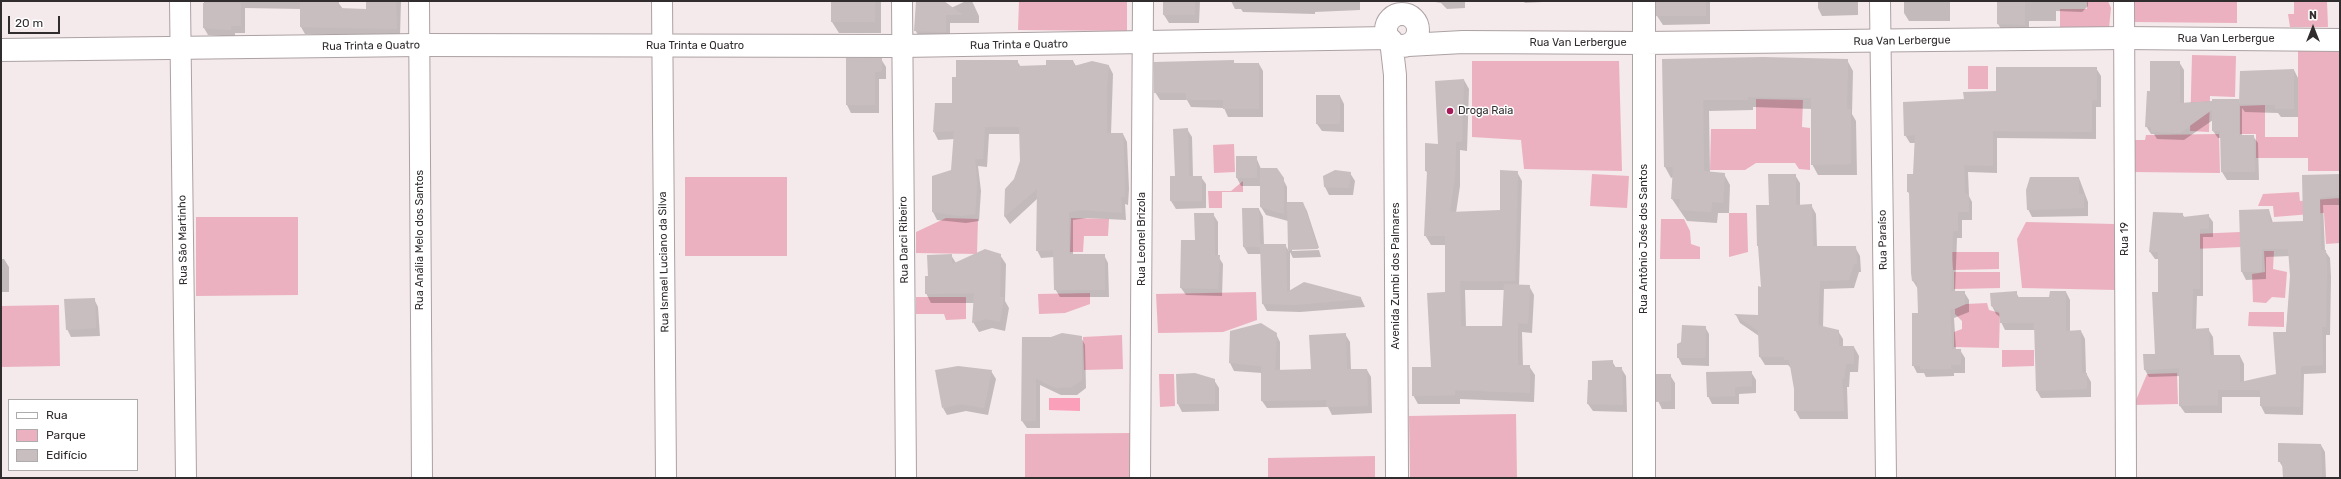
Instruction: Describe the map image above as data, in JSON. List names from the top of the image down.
{
  "streets": {
    "street": [
      "Rua Van Lerbergue",
      "Rua Trinta e Quatro",
      "Rua Leonel Brizola",
      "Rua Antônio Jośe dos Santos",
      "Rua 19",
      "Rua São Martinho",
      "Rua Anália Melo dos Santos",
      "Rua Darci Ribeiro",
      "Rua Paraíso",
      "Rua Ismael Luciano da Silva",
      "Avenida Zumbi dos Palmares"
    ]
  },
  "crossings": [
    ["Rua Van Lerbergue", "Rua Trinta e Quatro"],
    ["Rua Van Lerbergue", "Rua Antônio Jośe dos Santos"],
    ["Rua Van Lerbergue", "Rua 19"],
    ["Rua Van Lerbergue", "Rua Paraíso"],
    ["Rua Van Lerbergue", "Avenida Zumbi dos Palmares"],
    ["Rua Trinta e Quatro", "Rua Leonel Brizola"],
    ["Rua Trinta e Quatro", "Rua São Martinho"],
    ["Rua Trinta e Quatro", "Rua Anália Melo dos Santos"],
    ["Rua Trinta e Quatro", "Rua Darci Ribeiro"],
    ["Rua Trinta e Quatro", "Rua Ismael Luciano da Silva"],
    ["Rua Trinta e Quatro", "Avenida Zumbi dos Palmares"]
  ],
  "places": ["Droga Raia"],
  "legend": ["Rua", "Parque", "Edifício"],
  "scale_bar": "20 m",
  "north": "top"
}
